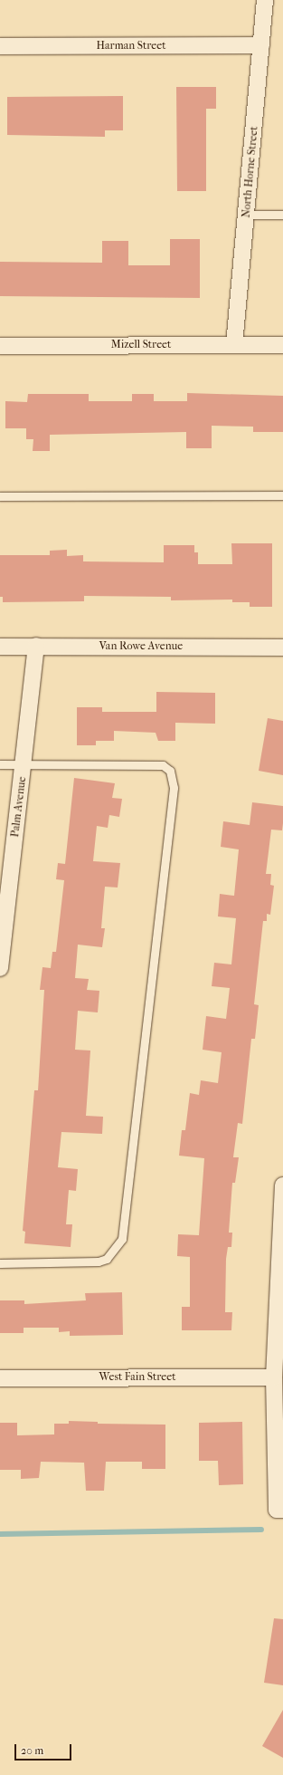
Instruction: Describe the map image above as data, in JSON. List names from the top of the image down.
{
  "streets": {
    "street": [
      "Harman Street",
      "North Horne Street",
      "Mizell Street",
      "Van Rowe Avenue",
      "Palm Avenue",
      "West Fain Street"
    ]
  },
  "crossings": [
    ["Harman Street", "North Horne Street"],
    ["North Horne Street", "Mizell Street"],
    ["Van Rowe Avenue", "Palm Avenue"]
  ],
  "scale_bar": "20 m"
}
